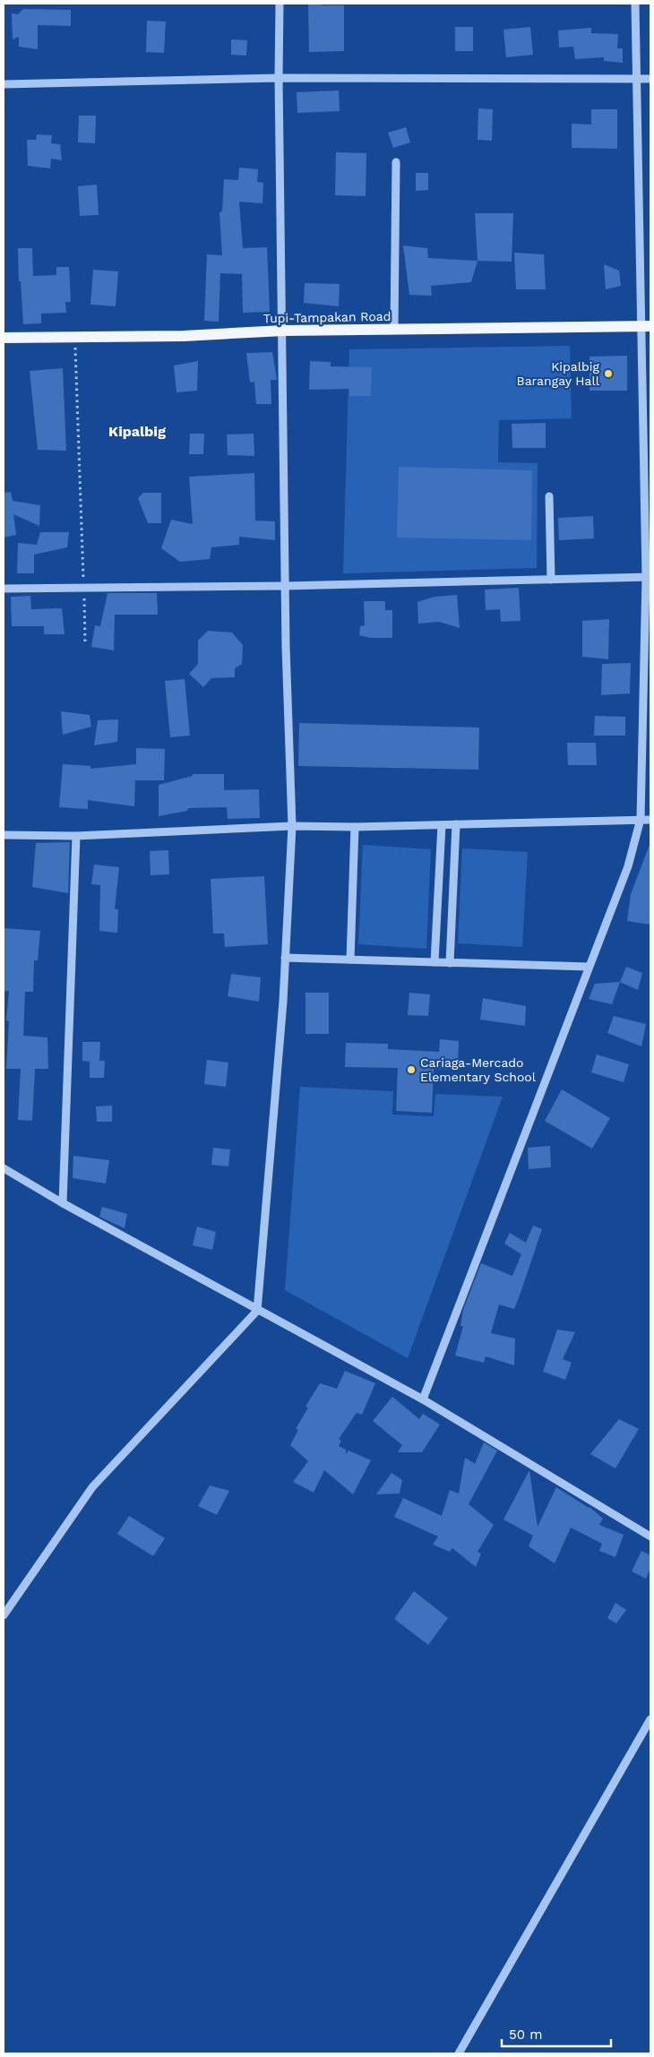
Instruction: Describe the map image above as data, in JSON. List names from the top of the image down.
{
  "streets": {
    "main road": ["Tupi-Tampakan Road"]
  },
  "districts": ["Kipalbig"],
  "places": ["Kipalbig Barangay Hall", "Cariaga-Mercado Elementary School"],
  "scale_bar": "50 m"
}
